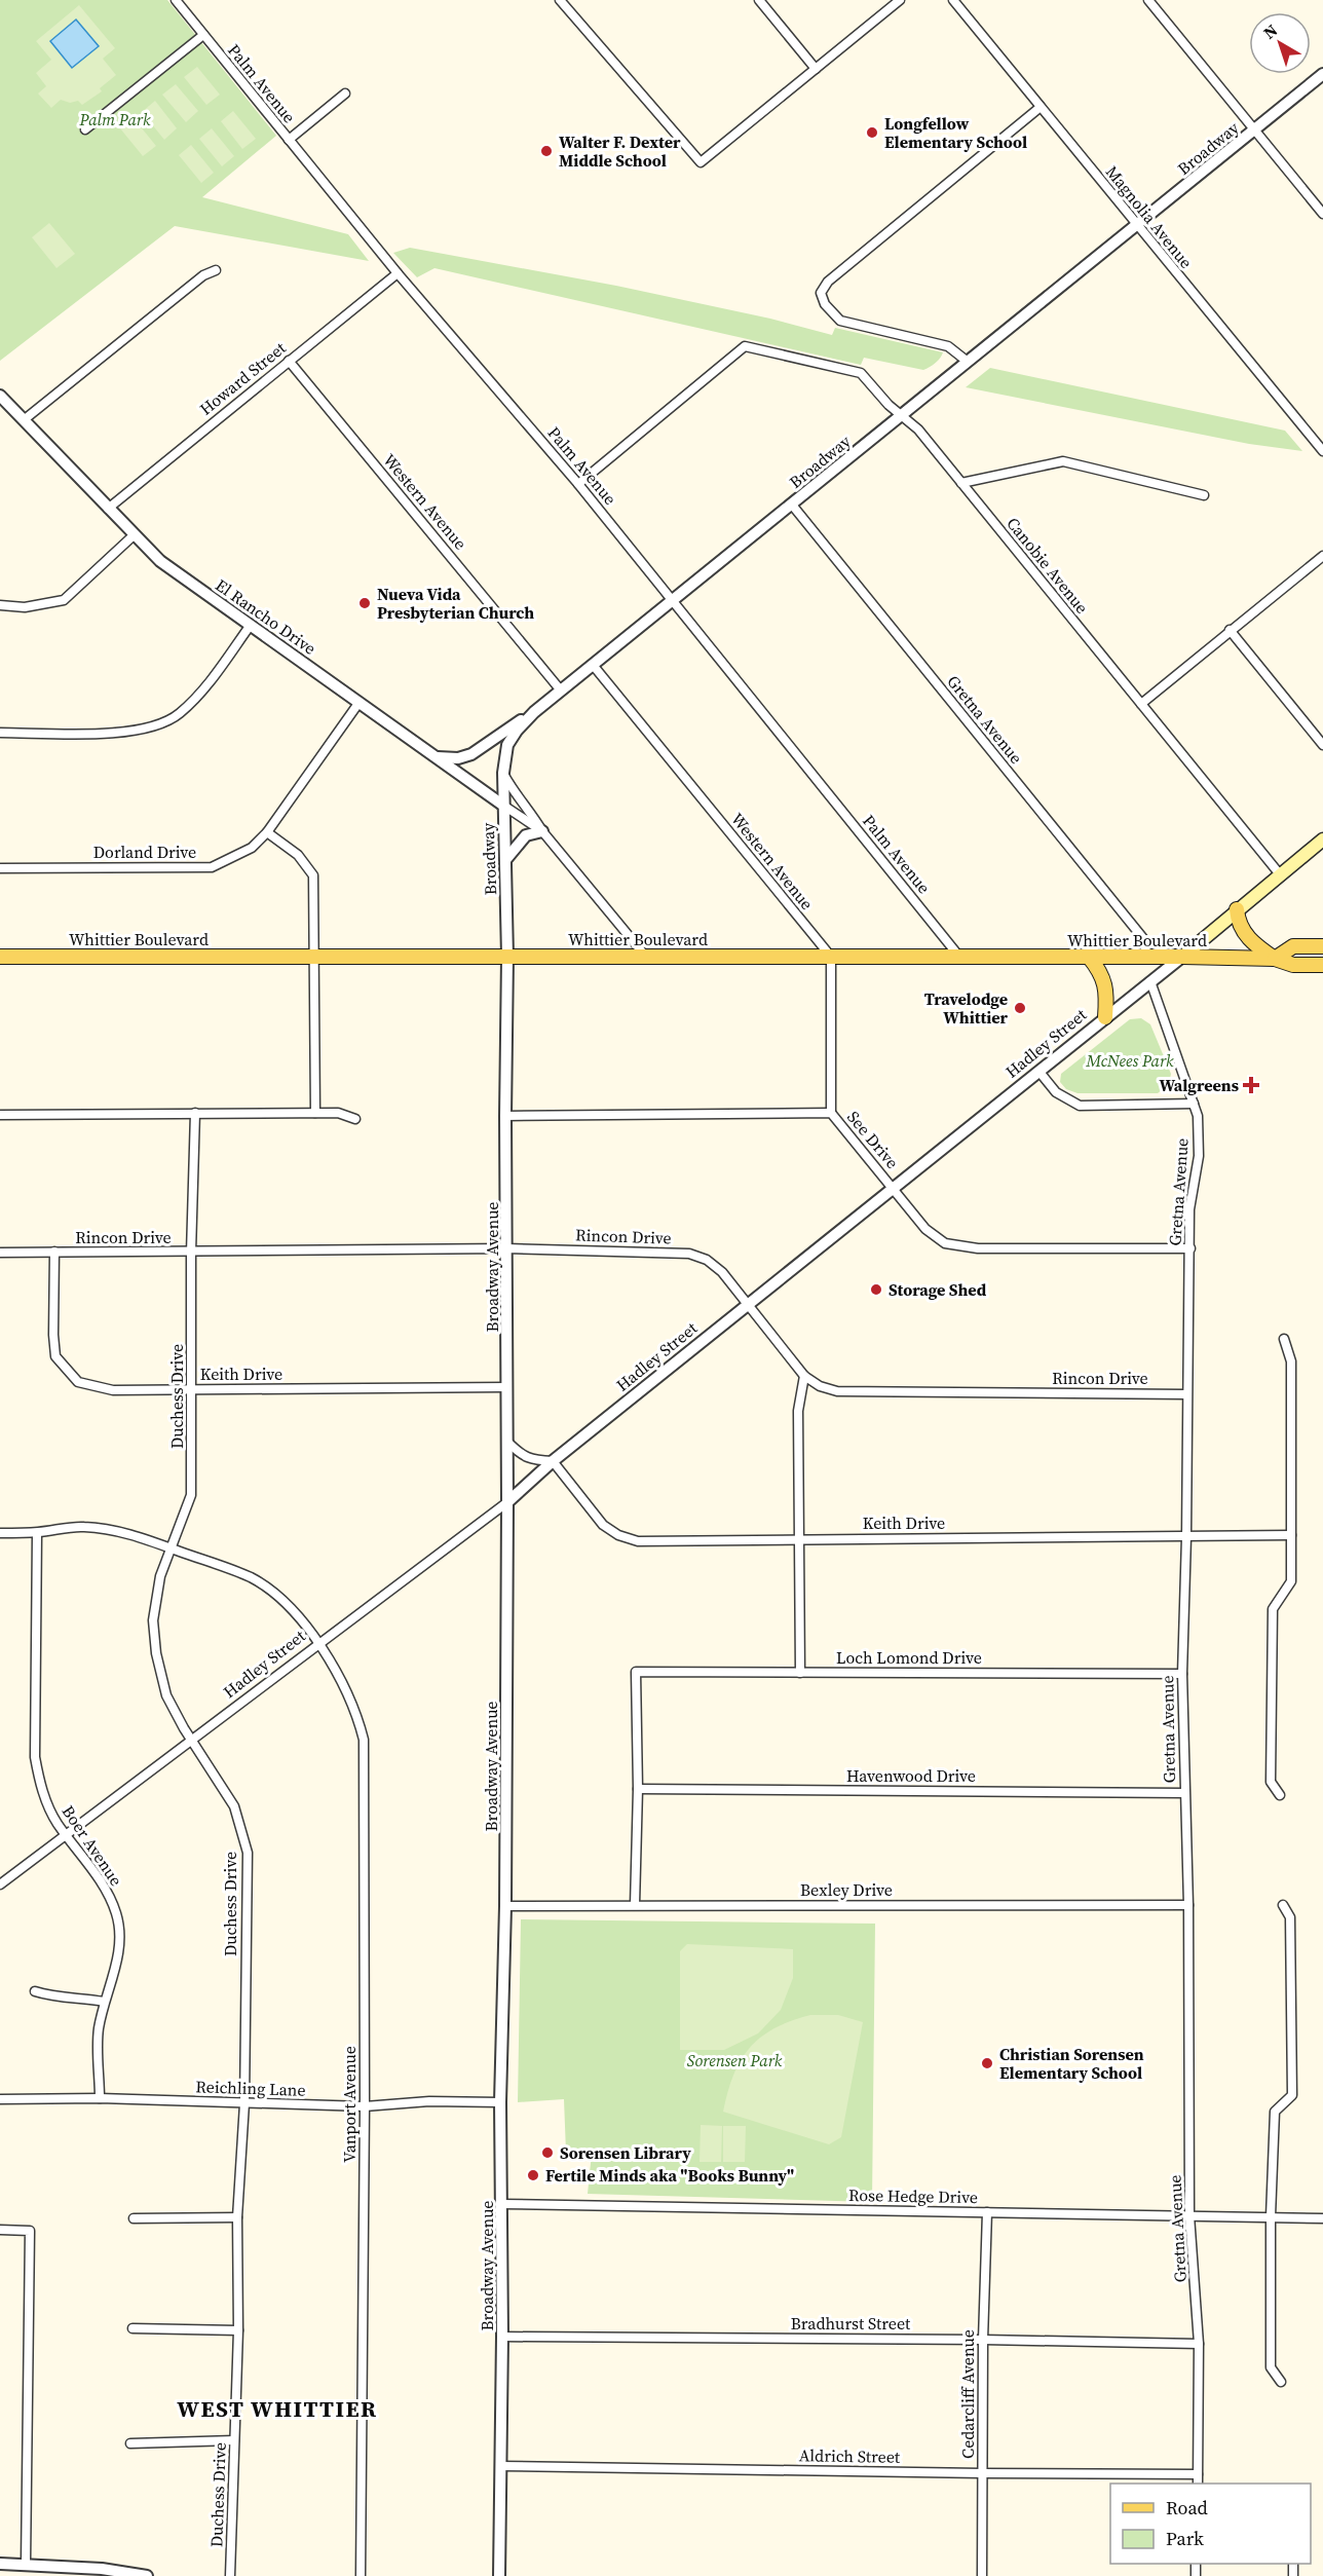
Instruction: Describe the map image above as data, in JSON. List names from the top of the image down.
{
  "streets": {
    "main road": ["Whittier Boulevard", "Hadley Street"],
    "street": [
      "Palm Avenue",
      "Broadway",
      "Magnolia Avenue",
      "Howard Street",
      "Western Avenue",
      "Canobie Avenue",
      "El Rancho Drive",
      "Gretna Avenue",
      "Dorland Drive",
      "See Drive",
      "Rincon Drive",
      "Broadway Avenue",
      "Keith Drive",
      "Duchess Drive",
      "Loch Lomond Drive",
      "Havenwood Drive",
      "Boer Avenue",
      "Bexley Drive",
      "Reichling Lane",
      "Vanport Avenue",
      "Rose Hedge Drive",
      "Bradhurst Street",
      "Cedarcliff Avenue",
      "Aldrich Street"
    ]
  },
  "crossings": [
    ["Palm Avenue", "Broadway"],
    ["Palm Avenue", "Howard Street"],
    ["Palm Avenue", "Canobie Avenue"],
    ["Palm Avenue", "Whittier Boulevard"],
    ["Broadway", "Magnolia Avenue"],
    ["Broadway", "Western Avenue"],
    ["Broadway", "Canobie Avenue"],
    ["Broadway", "El Rancho Drive"],
    ["Broadway", "Gretna Avenue"],
    ["Broadway", "Whittier Boulevard"],
    ["Broadway", "Broadway Avenue"],
    ["Howard Street", "Western Avenue"],
    ["Howard Street", "El Rancho Drive"],
    ["Western Avenue", "Whittier Boulevard"],
    ["Canobie Avenue", "Hadley Street"],
    ["El Rancho Drive", "Dorland Drive"],
    ["El Rancho Drive", "Whittier Boulevard"],
    ["Gretna Avenue", "Whittier Boulevard"],
    ["Gretna Avenue", "Hadley Street"],
    ["Gretna Avenue", "See Drive"],
    ["Gretna Avenue", "Rincon Drive"],
    ["Gretna Avenue", "Keith Drive"],
    ["Gretna Avenue", "Loch Lomond Drive"],
    ["Gretna Avenue", "Havenwood Drive"],
    ["Gretna Avenue", "Bexley Drive"],
    ["Gretna Avenue", "Rose Hedge Drive"],
    ["Gretna Avenue", "Bradhurst Street"],
    ["Gretna Avenue", "Aldrich Street"],
    ["Whittier Boulevard", "Hadley Street"],
    ["Whittier Boulevard", "Broadway Avenue"],
    ["Hadley Street", "See Drive"],
    ["Hadley Street", "Rincon Drive"],
    ["Hadley Street", "Broadway Avenue"],
    ["Hadley Street", "Keith Drive"],
    ["Hadley Street", "Duchess Drive"],
    ["Hadley Street", "Boer Avenue"],
    ["Hadley Street", "Vanport Avenue"],
    ["See Drive", "Broadway Avenue"],
    ["Rincon Drive", "Broadway Avenue"],
    ["Rincon Drive", "Keith Drive"],
    ["Rincon Drive", "Duchess Drive"],
    ["Broadway Avenue", "Keith Drive"],
    ["Broadway Avenue", "Bexley Drive"],
    ["Broadway Avenue", "Reichling Lane"],
    ["Broadway Avenue", "Rose Hedge Drive"],
    ["Broadway Avenue", "Bradhurst Street"],
    ["Broadway Avenue", "Aldrich Street"],
    ["Keith Drive", "Duchess Drive"],
    ["Duchess Drive", "Reichling Lane"],
    ["Duchess Drive", "Vanport Avenue"],
    ["Loch Lomond Drive", "Havenwood Drive"],
    ["Boer Avenue", "Reichling Lane"],
    ["Boer Avenue", "Vanport Avenue"],
    ["Reichling Lane", "Vanport Avenue"],
    ["Rose Hedge Drive", "Cedarcliff Avenue"],
    ["Bradhurst Street", "Cedarcliff Avenue"],
    ["Cedarcliff Avenue", "Aldrich Street"]
  ],
  "districts": ["WEST WHITTIER"],
  "parks": ["Palm Park", "McNees Park", "Sorensen Park"],
  "places": {
    "other": [
      "Longfellow Elementary School",
      "Walter F. Dexter Middle School",
      "Nueva Vida Presbyterian Church",
      "Travelodge Whittier",
      "Storage Shed",
      "Christian Sorensen Elementary School",
      "Sorensen Library",
      "Fertile Minds aka \"Books Bunny\""
    ],
    "health": ["Walgreens"]
  },
  "legend": ["Road", "Park"],
  "north": "top left"
}
